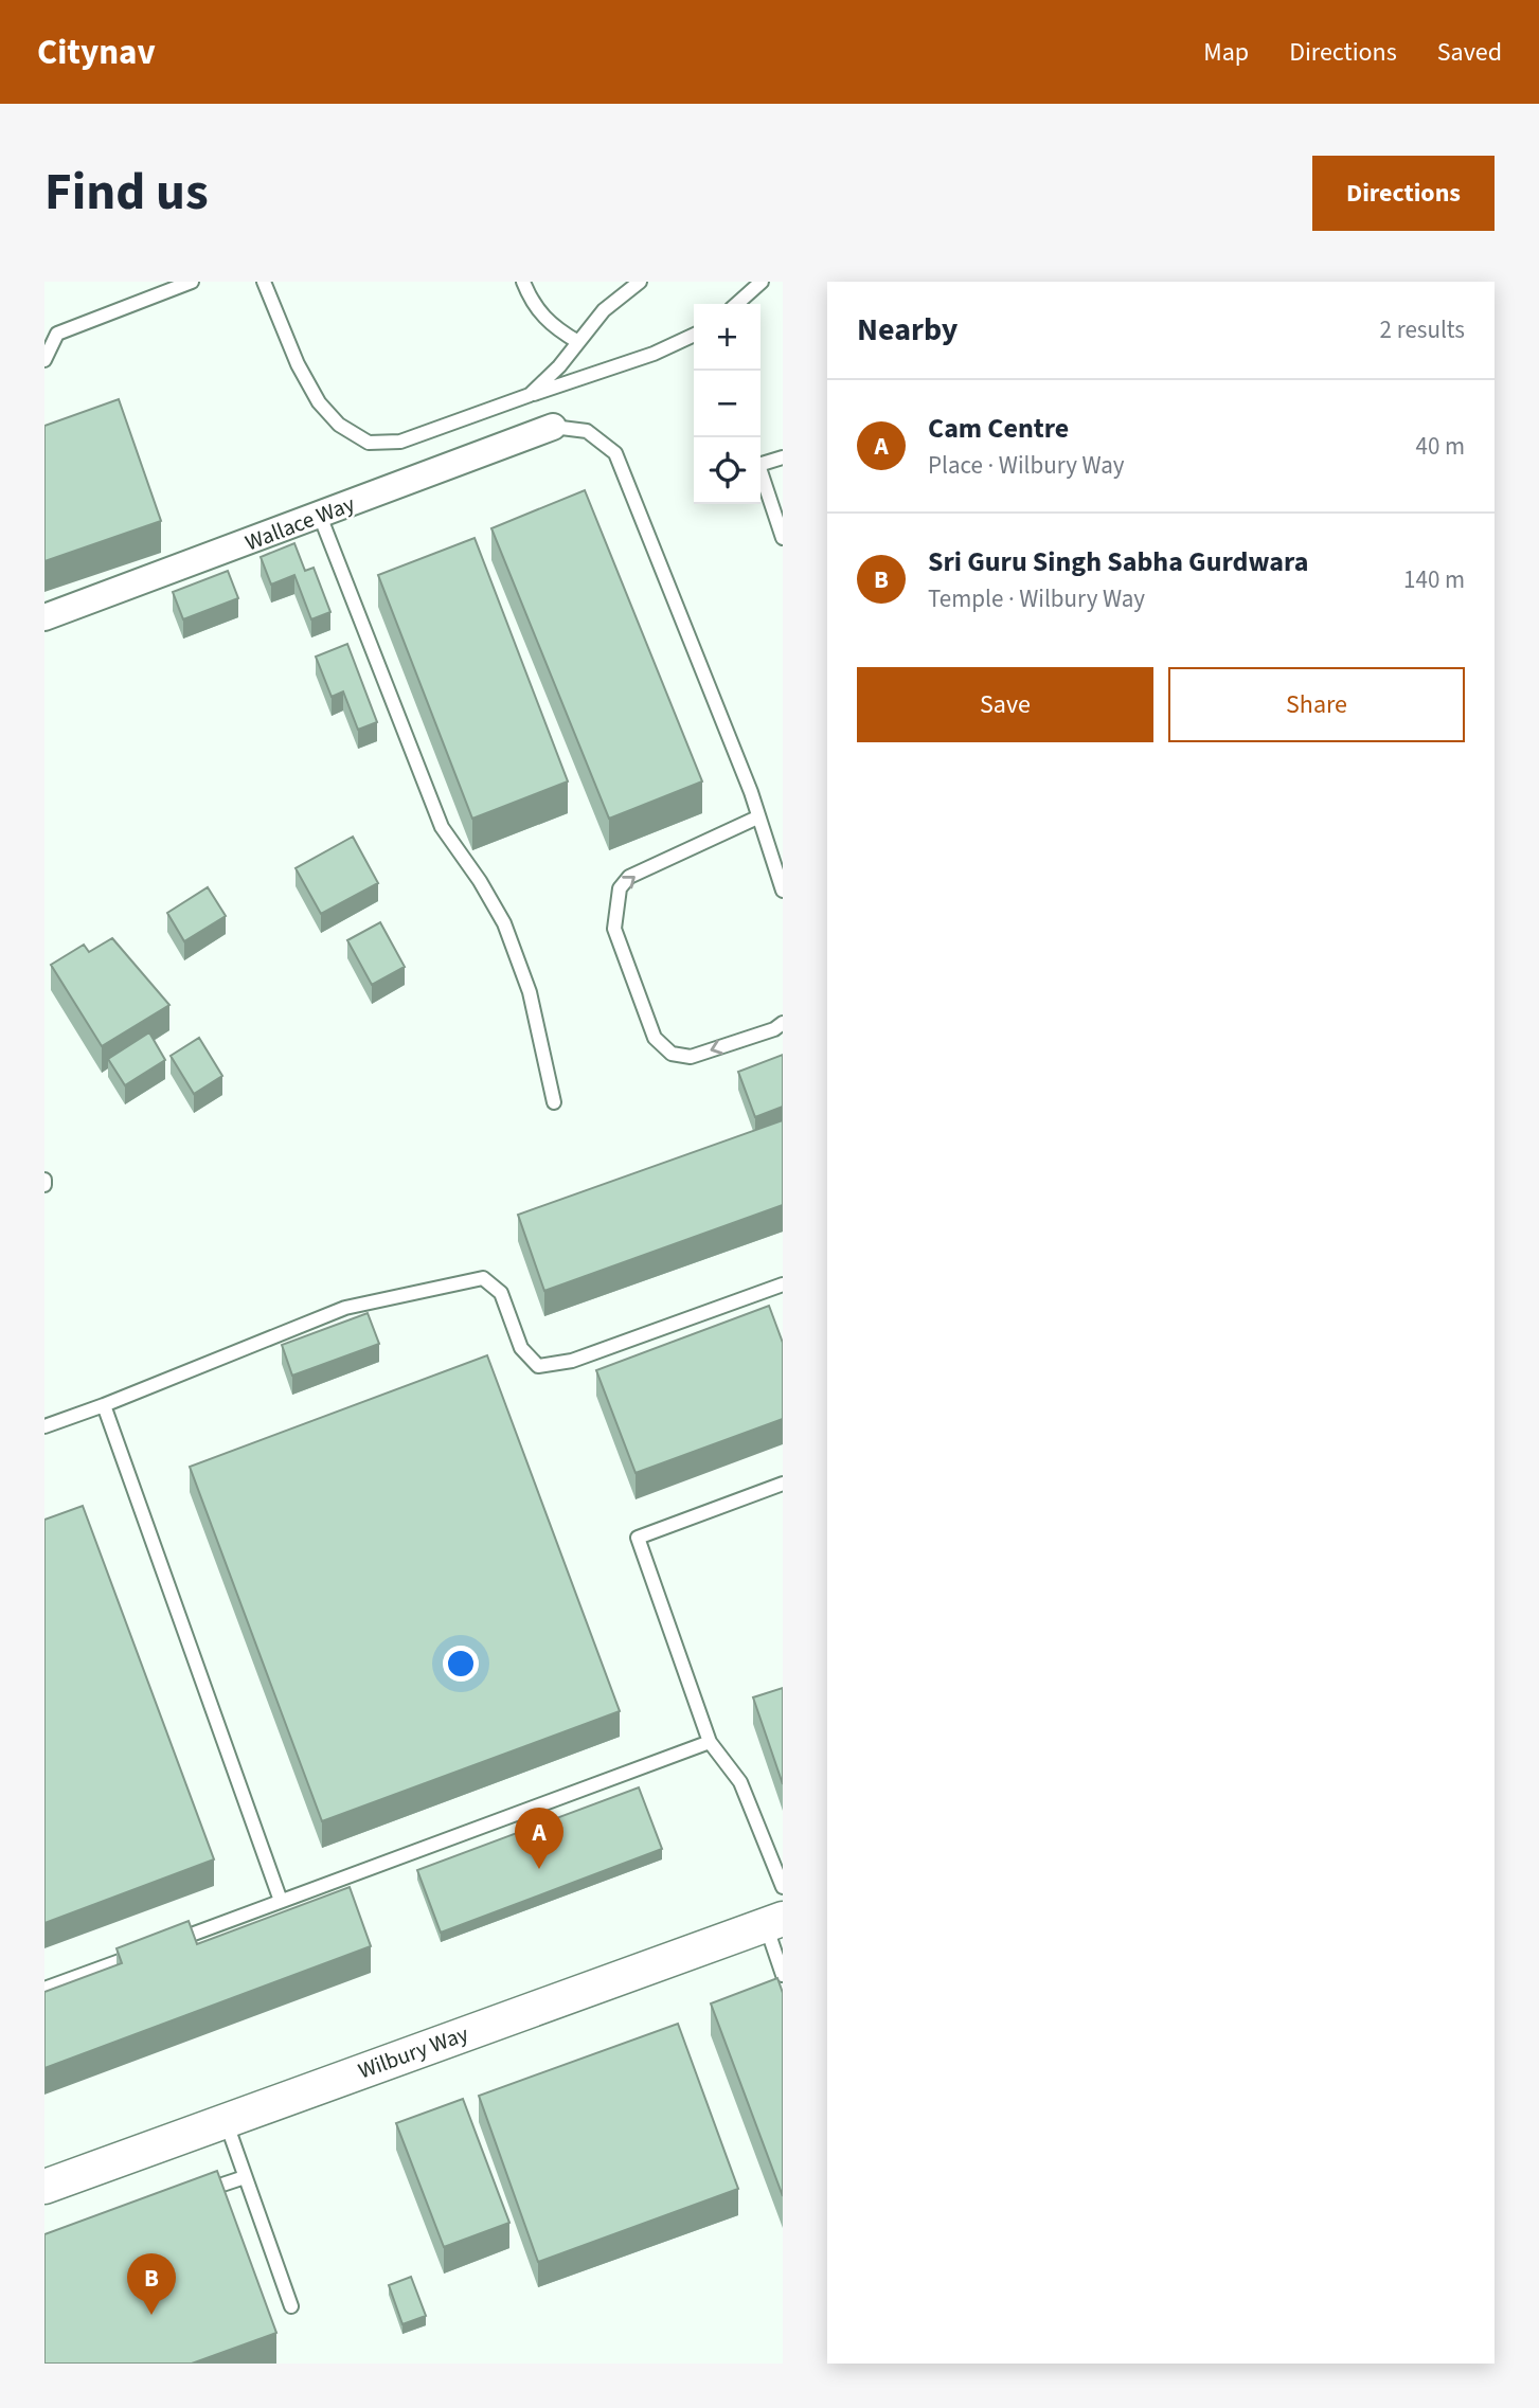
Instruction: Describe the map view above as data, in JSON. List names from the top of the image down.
{
  "streets": {
    "street": ["Wallace Way", "Wilbury Way"]
  },
  "page": {
    "header": "Citynav",
    "nav": ["Map", "Directions", "Saved"],
    "title": "Find us",
    "buttons": [
      "Directions",
      ["Save", "Share"]
    ],
    "heading": ["Nearby", "2 results"],
    "map_buttons": ["+", "−"],
    "list": [
      {
        "mark": "A",
        "name": "Cam Centre",
        "note": "Place · Wilbury Way",
        "value": "40 m"
      },
      {
        "mark": "B",
        "name": "Sri Guru Singh Sabha Gurdwara",
        "note": "Temple · Wilbury Way",
        "value": "140 m"
      }
    ],
    "pins": ["A", "B"]
  }
}
